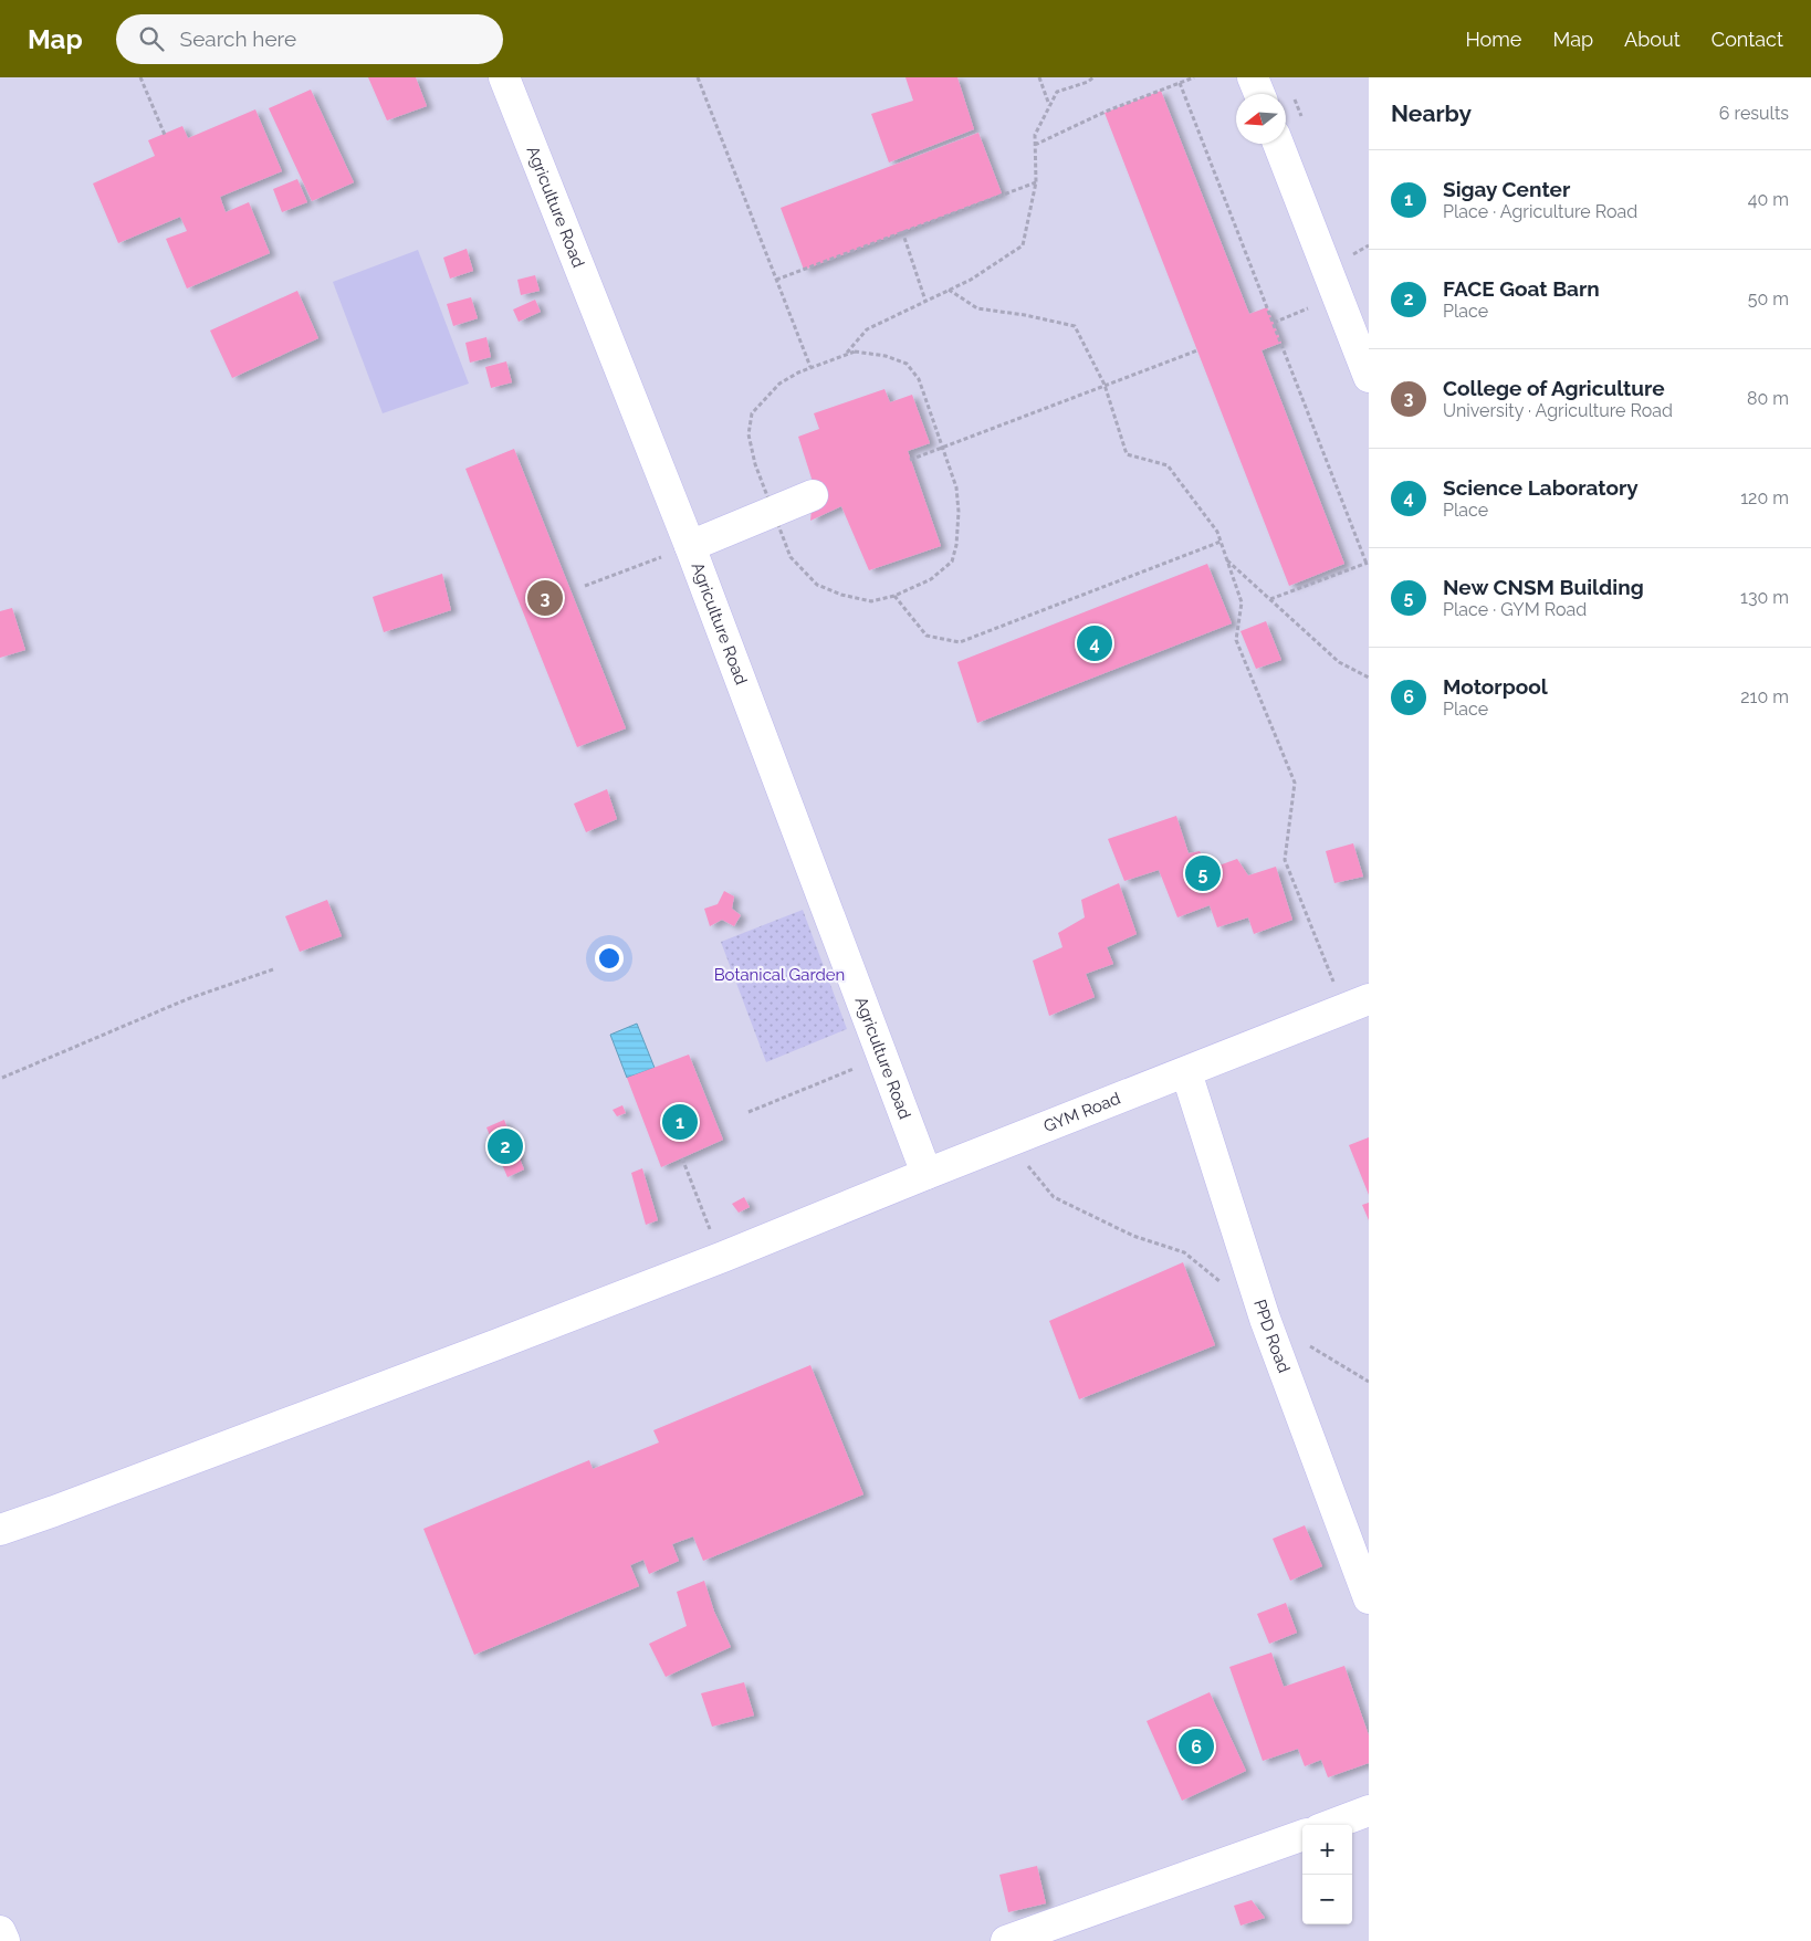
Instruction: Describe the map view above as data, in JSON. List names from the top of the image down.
{
  "streets": {
    "street": ["Agriculture Road", "GYM Road", "PPD Road"]
  },
  "crossings": [
    ["Agriculture Road", "GYM Road"],
    ["GYM Road", "PPD Road"]
  ],
  "parks": ["Botanical Garden"],
  "north": "left",
  "page": {
    "header": "Map",
    "search": "Search here",
    "nav": [
      "Home",
      "Map",
      "About",
      "Contact"
    ],
    "heading": ["Nearby", "6 results"],
    "list": [
      {
        "mark": "1",
        "name": "Sigay Center",
        "note": "Place · Agriculture Road",
        "value": "40 m"
      },
      {
        "mark": "2",
        "name": "FACE Goat Barn",
        "note": "Place",
        "value": "50 m"
      },
      {
        "mark": "3",
        "name": "College of Agriculture",
        "note": "University · Agriculture Road",
        "value": "80 m"
      },
      {
        "mark": "4",
        "name": "Science Laboratory",
        "note": "Place",
        "value": "120 m"
      },
      {
        "mark": "5",
        "name": "New CNSM Building",
        "note": "Place · GYM Road",
        "value": "130 m"
      },
      {
        "mark": "6",
        "name": "Motorpool",
        "note": "Place",
        "value": "210 m"
      }
    ],
    "pins": [
      "3",
      "4",
      "5",
      "1",
      "2",
      "6"
    ],
    "map_buttons": ["+", "−"]
  }
}
